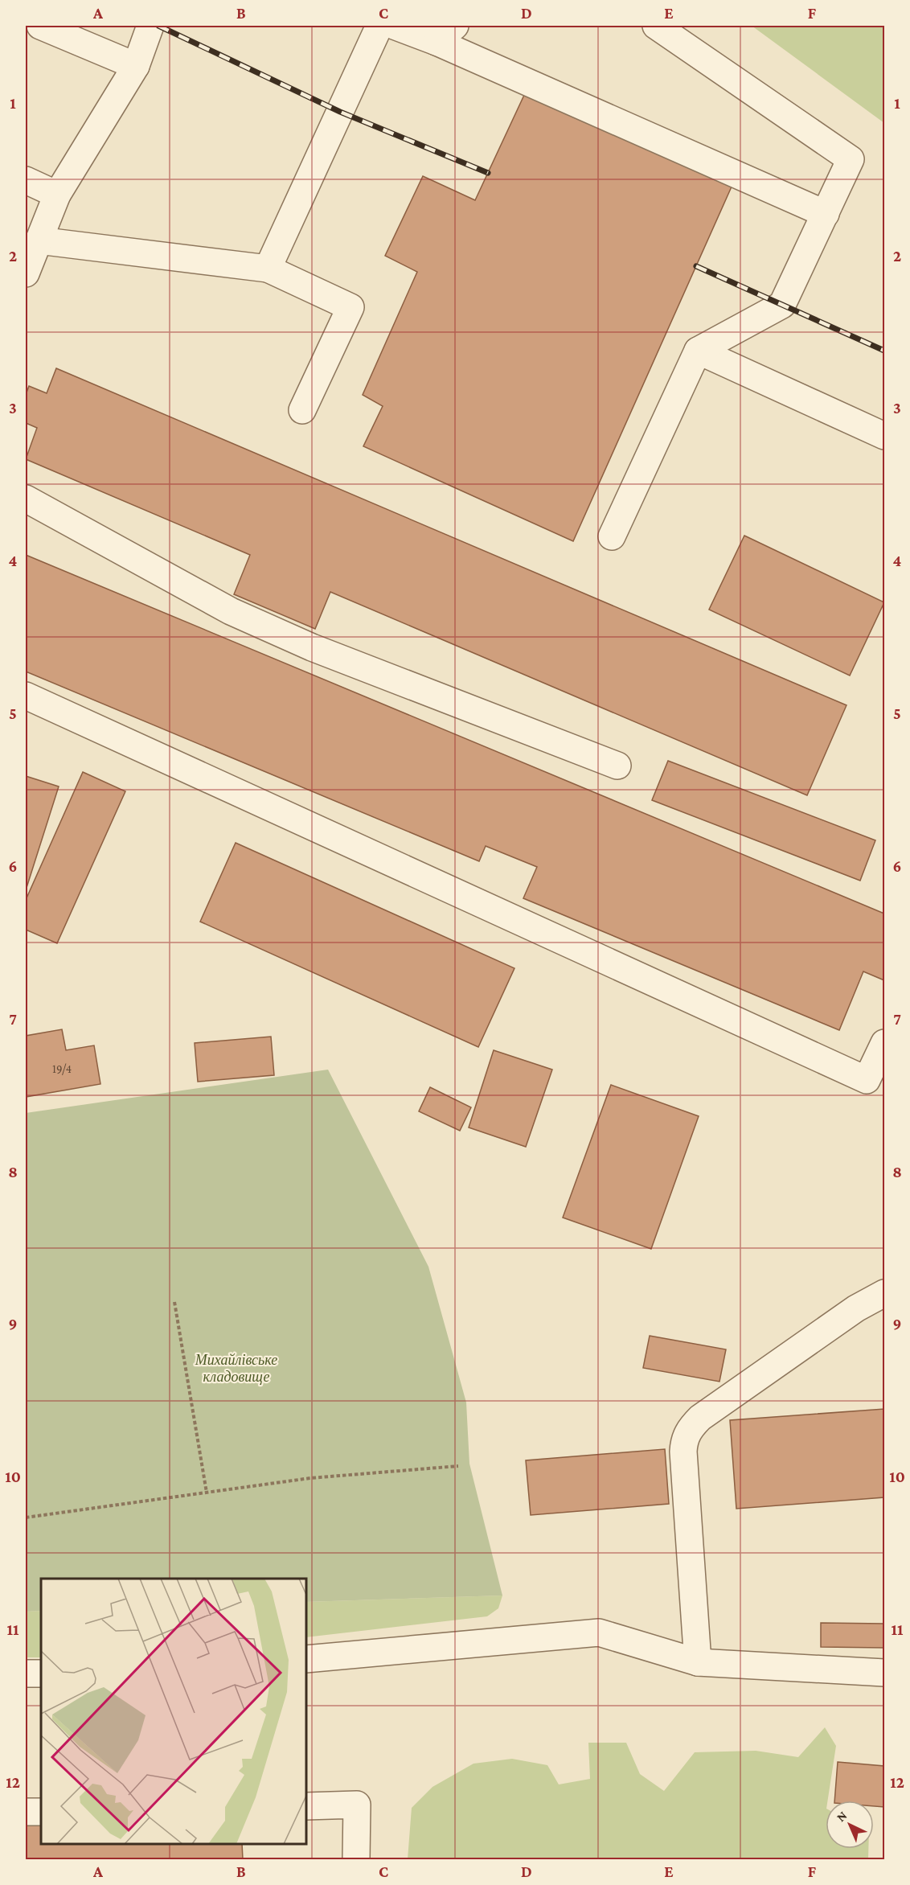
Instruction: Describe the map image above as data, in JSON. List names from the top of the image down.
{
  "parks": ["Михайлівське кладовище"],
  "house_numbers": ["19/4"],
  "north": "top left",
  "grid": {
    "columns": [
      "A",
      "B",
      "C",
      "D",
      "E",
      "F"
    ],
    "rows": [
      "1",
      "2",
      "3",
      "4",
      "5",
      "6",
      "7",
      "8",
      "9",
      "10",
      "11",
      "12"
    ]
  }
}
